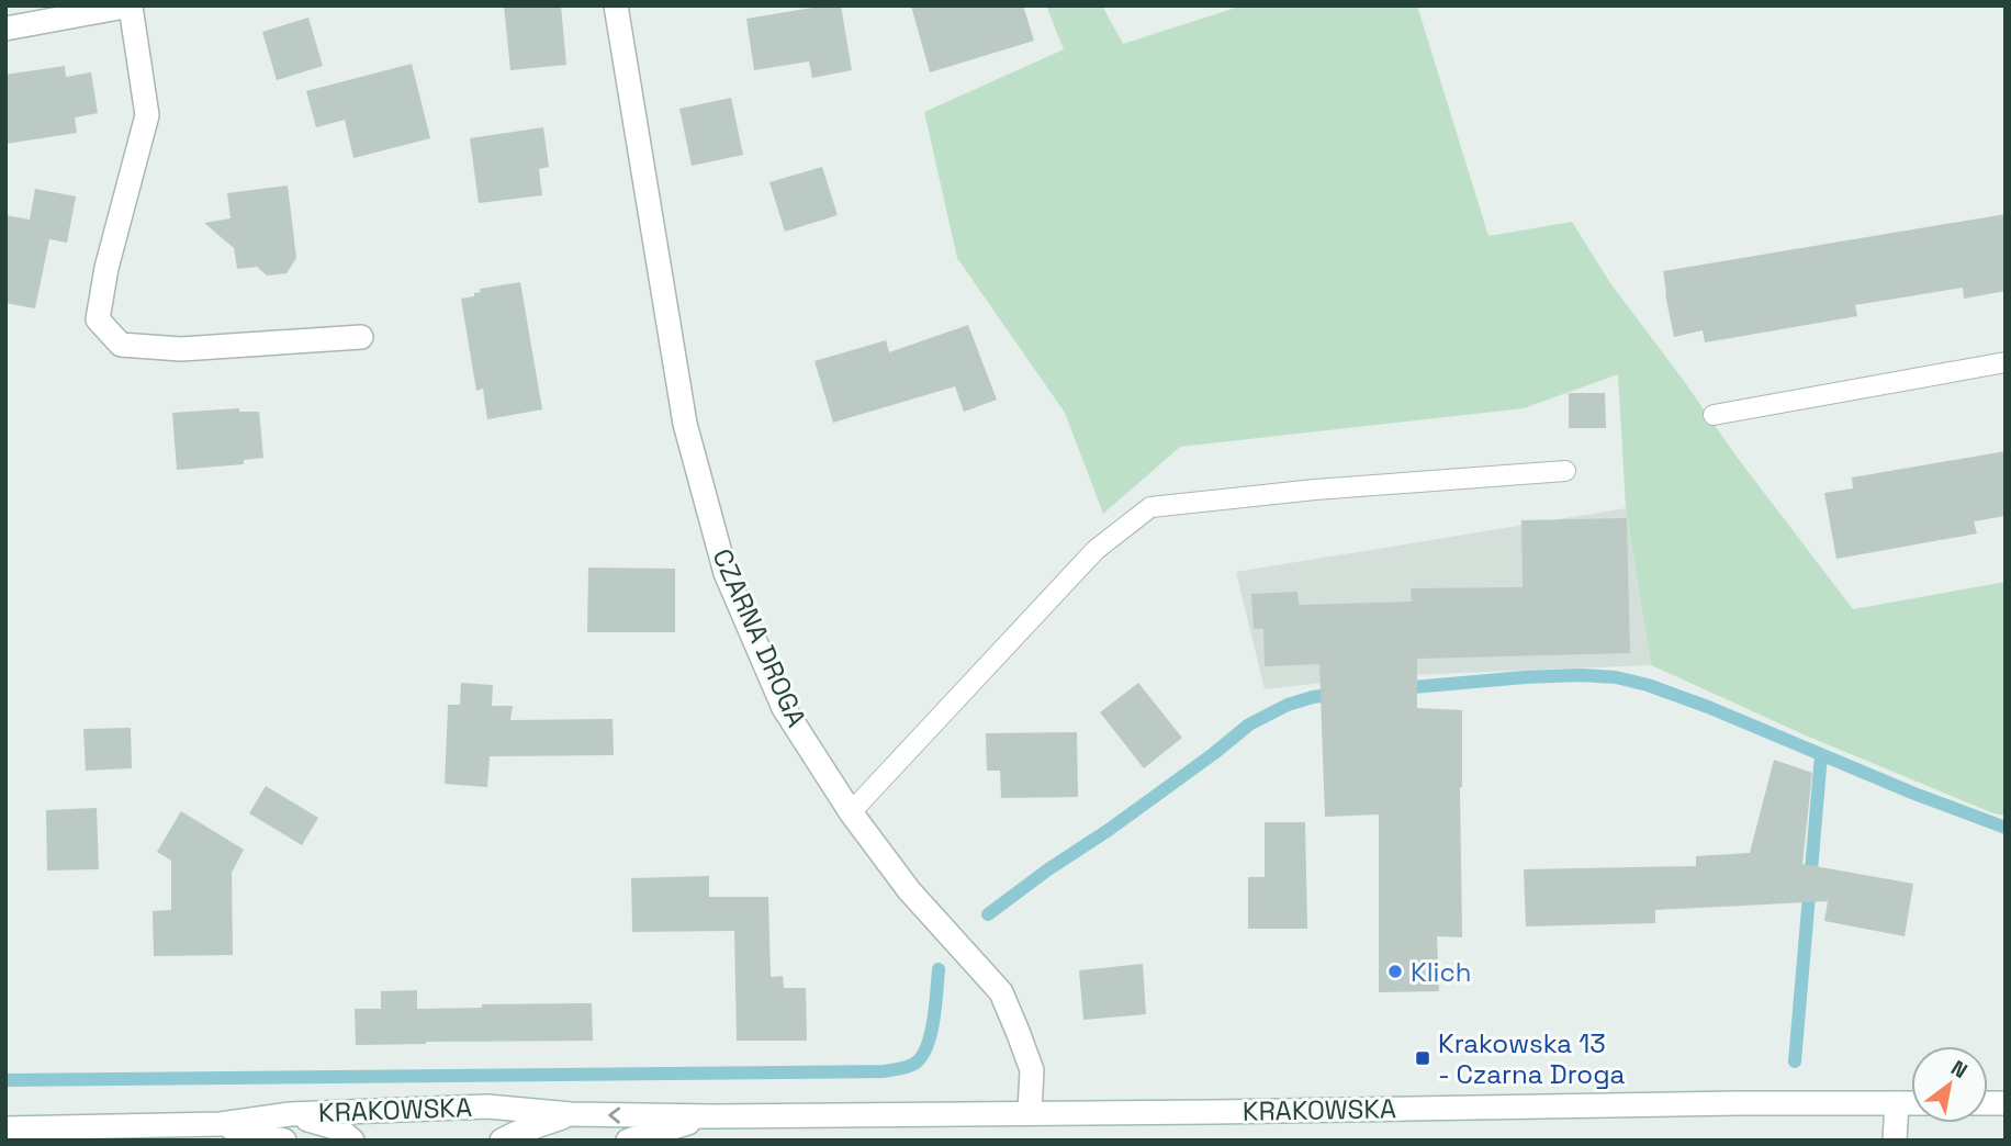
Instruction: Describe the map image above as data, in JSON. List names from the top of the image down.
{
  "streets": {
    "main road": ["CZARNA DROGA", "KRAKOWSKA"]
  },
  "crossings": [
    ["CZARNA DROGA", "KRAKOWSKA"]
  ],
  "places": {
    "other": ["Klich"],
    "transit": ["Krakowska 13 - Czarna Droga"]
  },
  "north": "top right"
}
